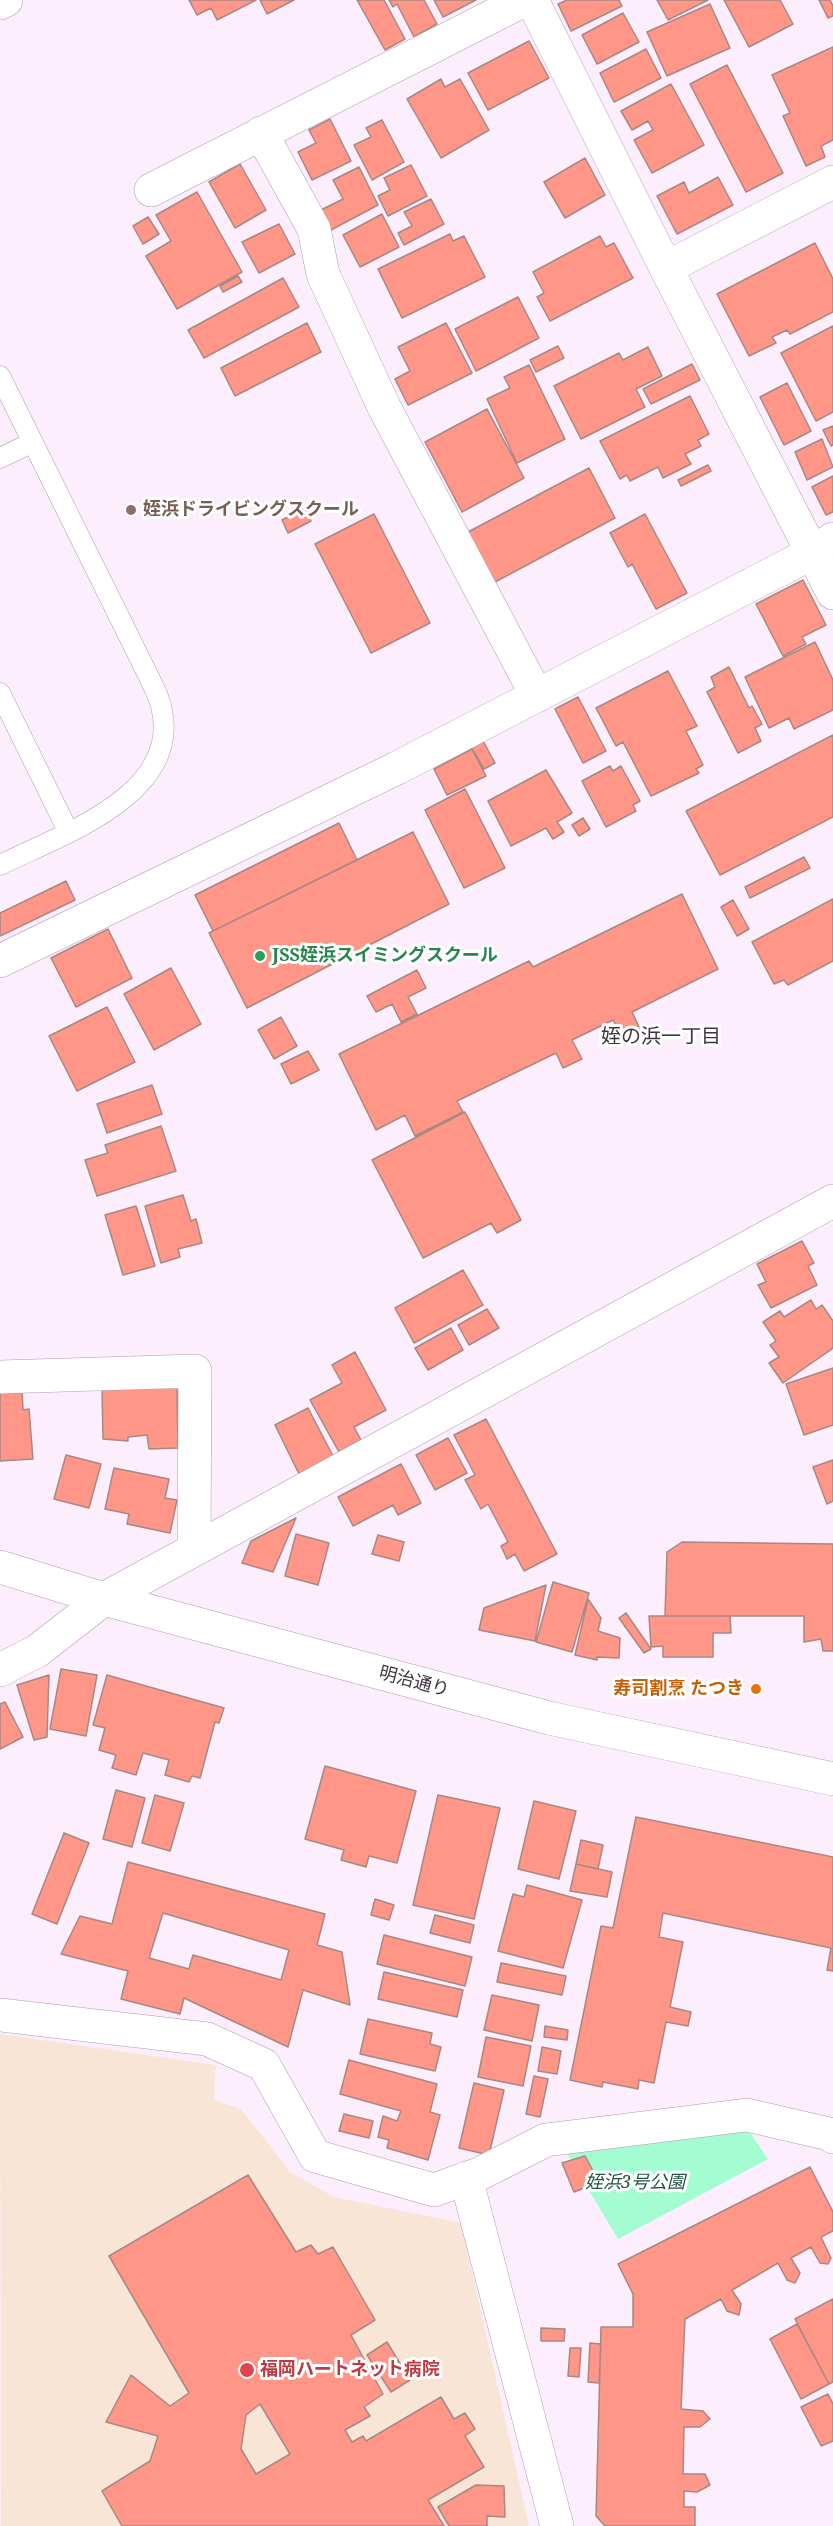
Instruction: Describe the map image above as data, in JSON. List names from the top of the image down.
{
  "streets": {
    "street": ["明治通り"]
  },
  "districts": ["姪の浜一丁目"],
  "parks": ["姪浜3号公園"],
  "places": [
    "姪浜ドライビングスクール",
    "JSS姪浜スイミングスクール",
    "寿司割烹 たつき",
    "福岡ハートネット病院"
  ]
}
